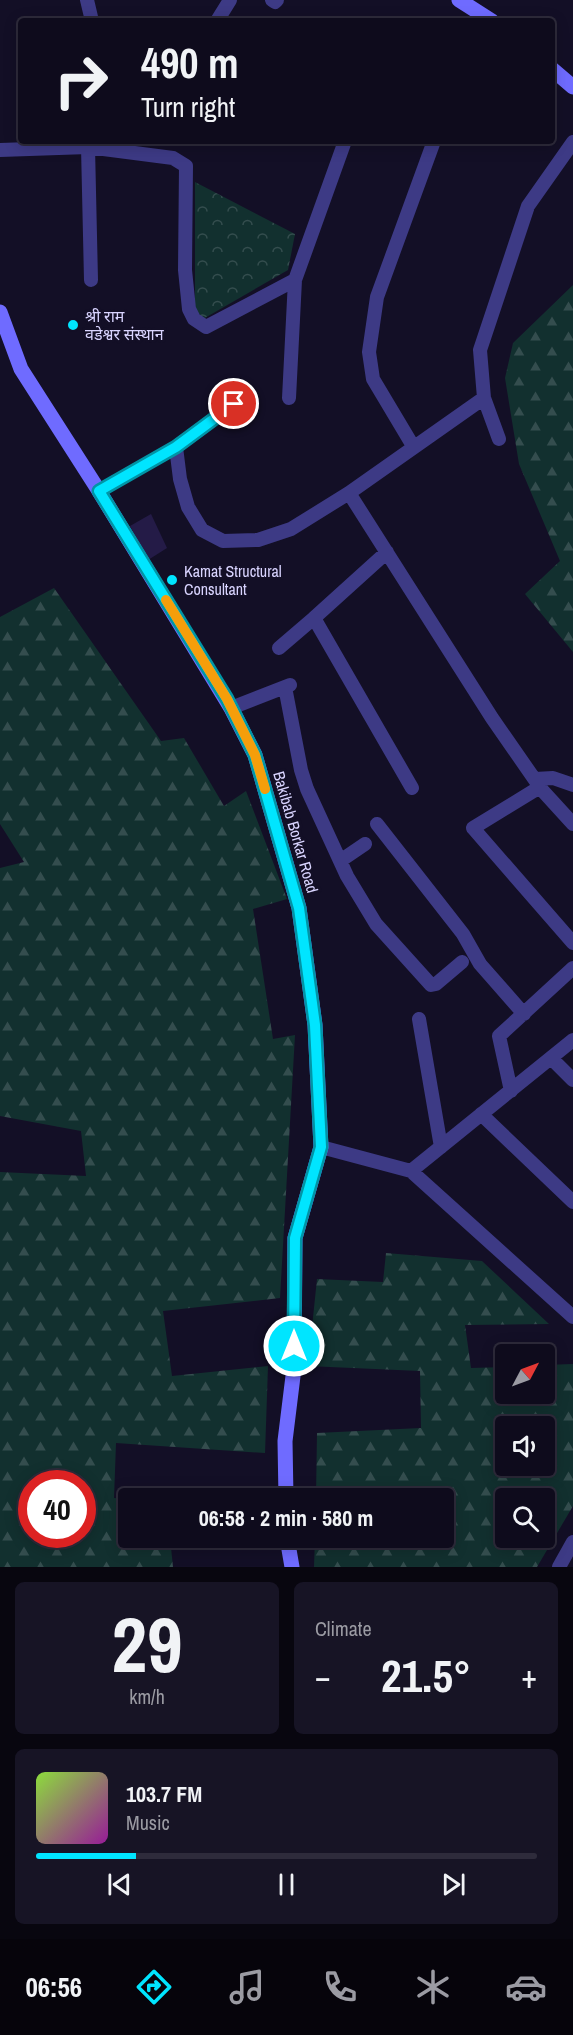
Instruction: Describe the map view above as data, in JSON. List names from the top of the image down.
{
  "streets": {
    "street": ["Bakibab Borkar Road"]
  },
  "places": ["श्री राम वडेश्वर संस्थान", "Kamat Structural Consultant"],
  "north": "top right",
  "page": {
    "turn": ["490 m", "Turn right"],
    "limit": "40",
    "trip": "06:58 · 2 min · 580 m",
    "tile": [
      ["29", "km/h"],
      "Climate"
    ],
    "heat": ["−", "21.5°", "+"],
    "song": ["103.7 FM", "Music"],
    "tabs": "06:56"
  }
}
